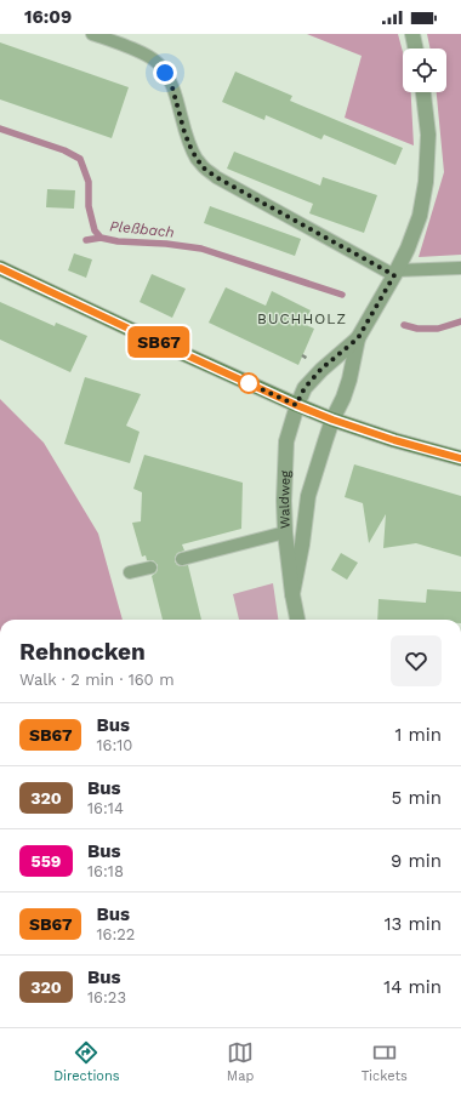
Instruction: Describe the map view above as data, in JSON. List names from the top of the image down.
{
  "streets": {
    "street": ["Waldweg"]
  },
  "districts": ["BUCHHOLZ"],
  "water": ["Pleßbach"],
  "lines": ["bus line SB67"],
  "page": {
    "status": "16:09",
    "on_map": "SB67",
    "heading": ["Rehnocken", "Walk · 2 min · 160 m"],
    "list": [
      {
        "mark": "SB67",
        "name": "Bus",
        "note": "16:10",
        "value": "1 min"
      },
      {
        "mark": "320",
        "name": "Bus",
        "note": "16:14",
        "value": "5 min"
      },
      {
        "mark": "559",
        "name": "Bus",
        "note": "16:18",
        "value": "9 min"
      },
      {
        "mark": "SB67",
        "name": "Bus",
        "note": "16:22",
        "value": "13 min"
      },
      {
        "mark": "320",
        "name": "Bus",
        "note": "16:23",
        "value": "14 min"
      }
    ],
    "tabs": ["Directions", "Map", "Tickets"]
  }
}
